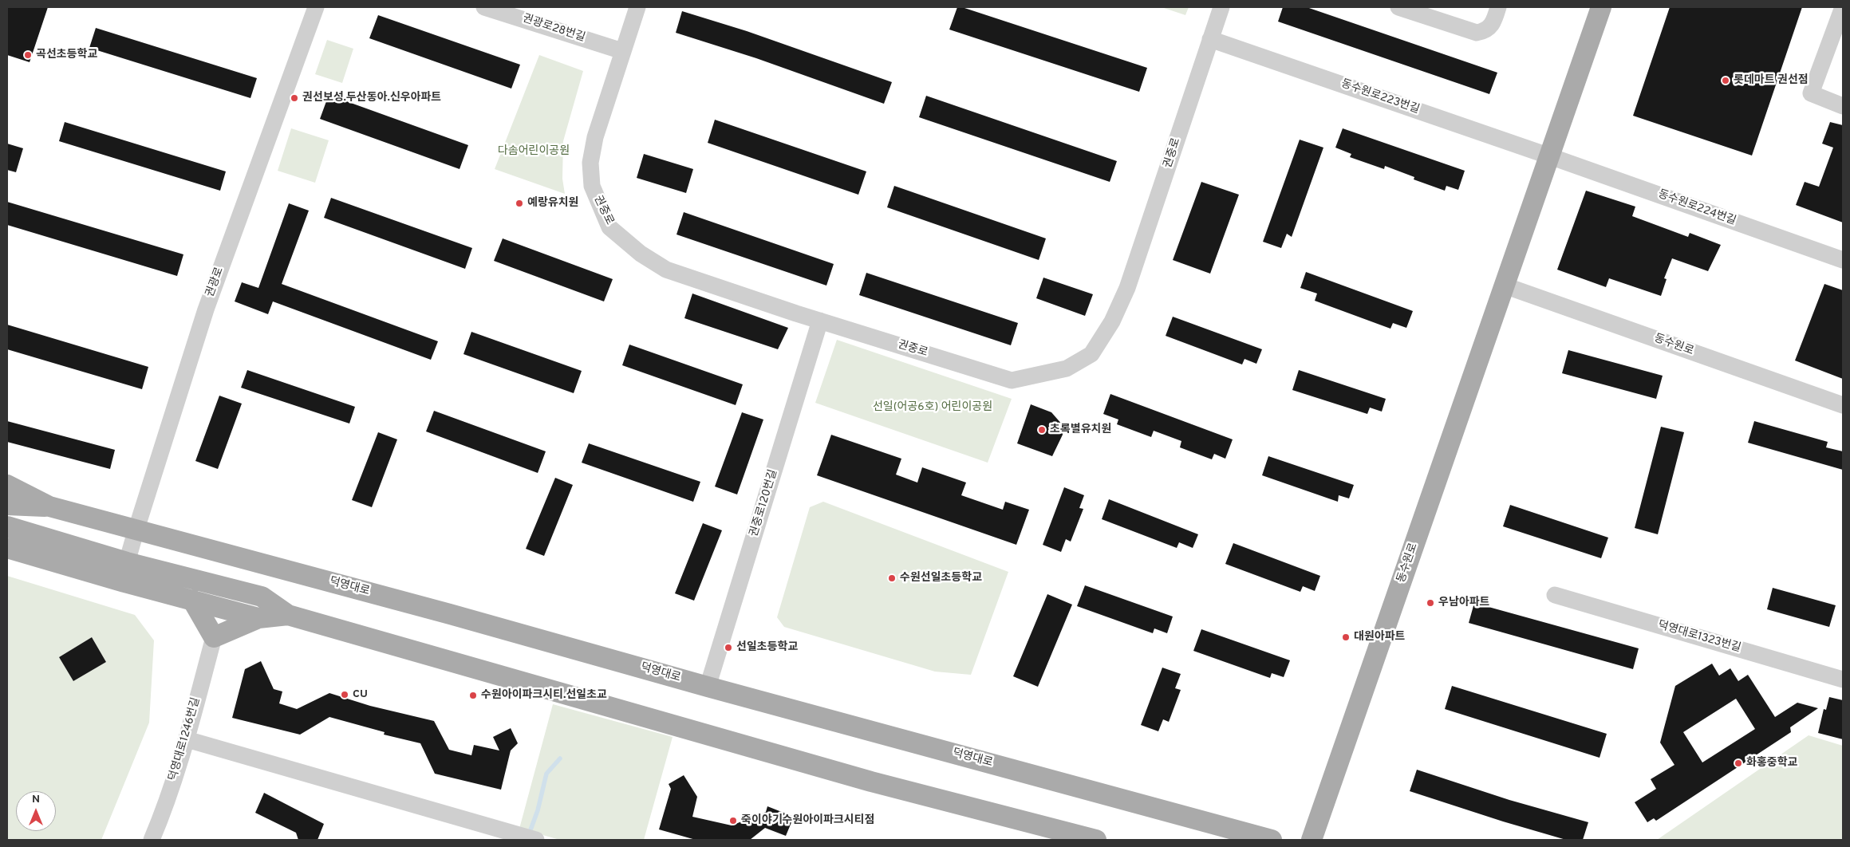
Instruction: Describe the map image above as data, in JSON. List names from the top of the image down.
{
  "streets": {
    "main road": ["동수원로", "덕영대로"],
    "street": [
      "권광로28번길",
      "동수원로223번길",
      "권중로",
      "동수원로224번길",
      "권광로",
      "권중로120번길",
      "덕영대로1323번길",
      "덕영대로1246번길"
    ]
  },
  "crossings": [
    ["권광로28번길", "권중로"],
    ["동수원로223번길", "권중로"],
    ["동수원로223번길", "동수원로224번길"],
    ["동수원로223번길", "동수원로"],
    ["권중로", "권중로120번길"],
    ["동수원로224번길", "동수원로"],
    ["권광로", "덕영대로"],
    ["권중로120번길", "덕영대로"]
  ],
  "parks": ["다솜어린이공원", "선일(어공6호) 어린이공원"],
  "places": [
    "곡선초등학교",
    "롯데마트 권선점",
    "권선보성.두산동아.신우아파트",
    "예랑유치원",
    "초록별유치원",
    "수원선일초등학교",
    "우남아파트",
    "대원아파트",
    "선일초등학교",
    "CU",
    "수원아이파크시티.선일초교",
    "화홍중학교",
    "죽이야기수원아이파크시티점"
  ],
  "north": "top"
}
